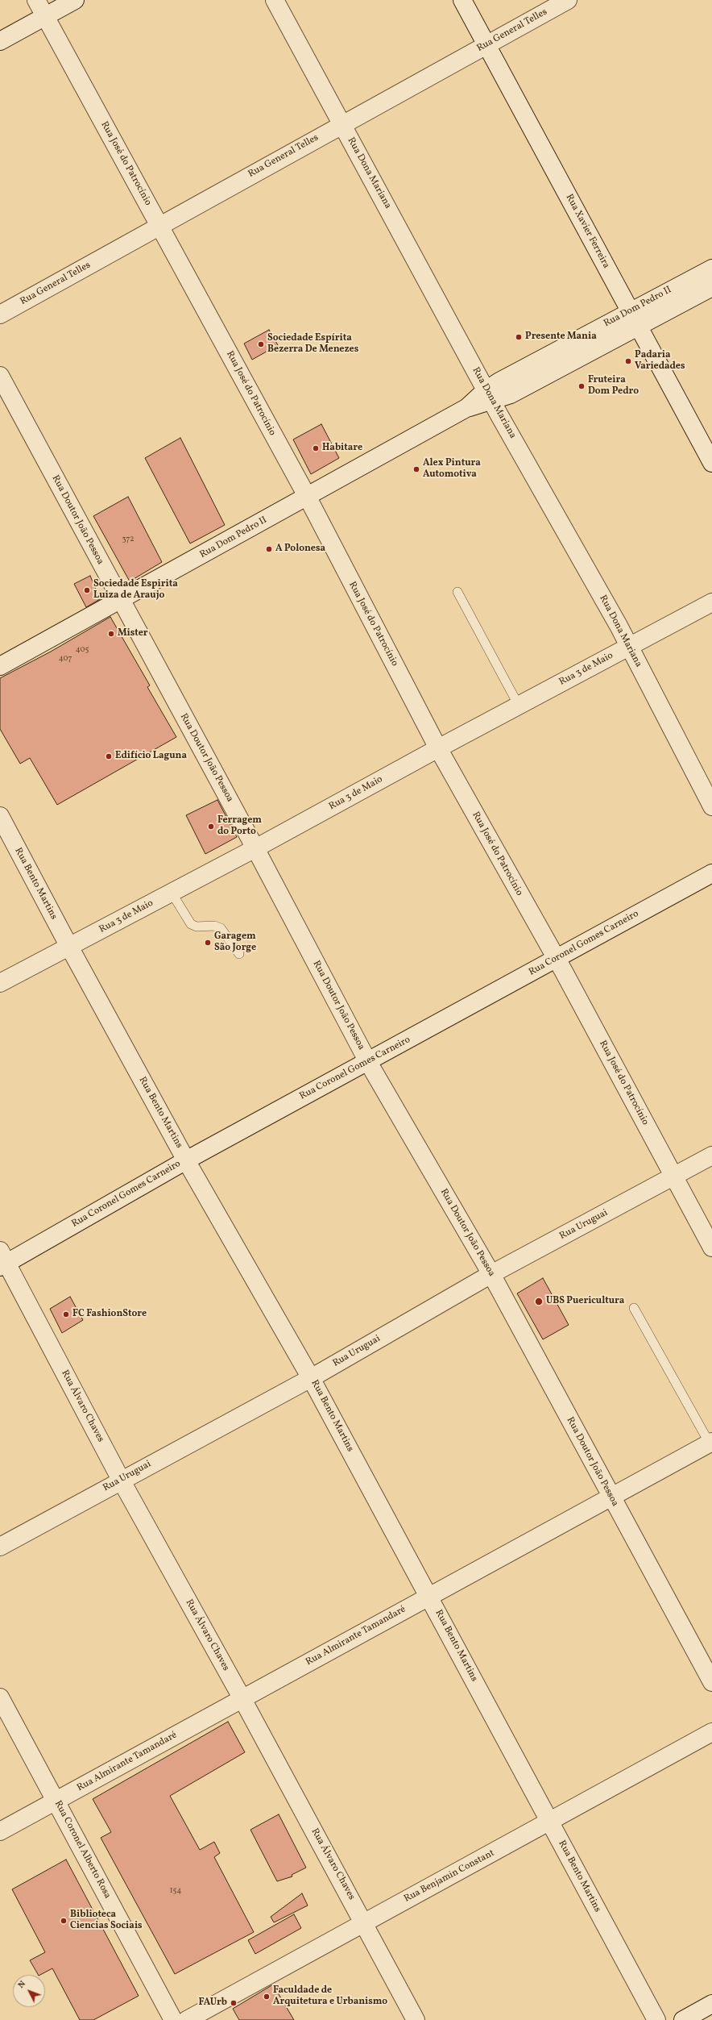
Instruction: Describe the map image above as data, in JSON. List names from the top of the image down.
{
  "streets": {
    "street": [
      "Rua General Telles",
      "Rua José do Patrocínio",
      "Rua Dona Mariana",
      "Rua Xavier Ferreira",
      "Rua Dom Pedro II",
      "Rua Doutor João Pessoa",
      "Rua 3 de Maio",
      "Rua Bento Martins",
      "Rua Coronel Gomes Carneiro",
      "Rua Uruguai",
      "Rua Álvaro Chaves",
      "Rua Almirante Tamandaré",
      "Rua Coronel Alberto Rosa",
      "Rua Benjamin Constant"
    ]
  },
  "crossings": [
    ["Rua General Telles", "Rua José do Patrocínio"],
    ["Rua General Telles", "Rua Dona Mariana"],
    ["Rua General Telles", "Rua Xavier Ferreira"],
    ["Rua José do Patrocínio", "Rua Dom Pedro II"],
    ["Rua José do Patrocínio", "Rua 3 de Maio"],
    ["Rua José do Patrocínio", "Rua Coronel Gomes Carneiro"],
    ["Rua José do Patrocínio", "Rua Uruguai"],
    ["Rua Dona Mariana", "Rua Dom Pedro II"],
    ["Rua Dona Mariana", "Rua 3 de Maio"],
    ["Rua Xavier Ferreira", "Rua Dom Pedro II"],
    ["Rua Dom Pedro II", "Rua Doutor João Pessoa"],
    ["Rua Doutor João Pessoa", "Rua 3 de Maio"],
    ["Rua Doutor João Pessoa", "Rua Coronel Gomes Carneiro"],
    ["Rua Doutor João Pessoa", "Rua Uruguai"],
    ["Rua Doutor João Pessoa", "Rua Almirante Tamandaré"],
    ["Rua 3 de Maio", "Rua Bento Martins"],
    ["Rua Bento Martins", "Rua Coronel Gomes Carneiro"],
    ["Rua Bento Martins", "Rua Uruguai"],
    ["Rua Bento Martins", "Rua Almirante Tamandaré"],
    ["Rua Bento Martins", "Rua Benjamin Constant"],
    ["Rua Coronel Gomes Carneiro", "Rua Álvaro Chaves"],
    ["Rua Uruguai", "Rua Álvaro Chaves"],
    ["Rua Álvaro Chaves", "Rua Almirante Tamandaré"],
    ["Rua Álvaro Chaves", "Rua Benjamin Constant"],
    ["Rua Almirante Tamandaré", "Rua Coronel Alberto Rosa"]
  ],
  "places": [
    "Presente Mania",
    "Sociedade Espírita Bezerra De Menezes",
    "Padaria Variedades",
    "Fruteira Dom Pedro",
    "Habitare",
    "Alex Pintura Automotiva",
    "A Polonesa",
    "Sociedade Espirita Luiza de Araujo",
    "Mister",
    "Edifício Laguna",
    "Ferragem do Porto",
    "Garagem São Jorge",
    "UBS Puericultura",
    "FC FashionStore",
    "Biblioteca Ciencias Sociais",
    "Faculdade de Arquitetura e Urbanismo",
    "FAUrb"
  ],
  "house_numbers": [
    "372",
    "405",
    "407",
    "154"
  ],
  "north": "top left"
}
